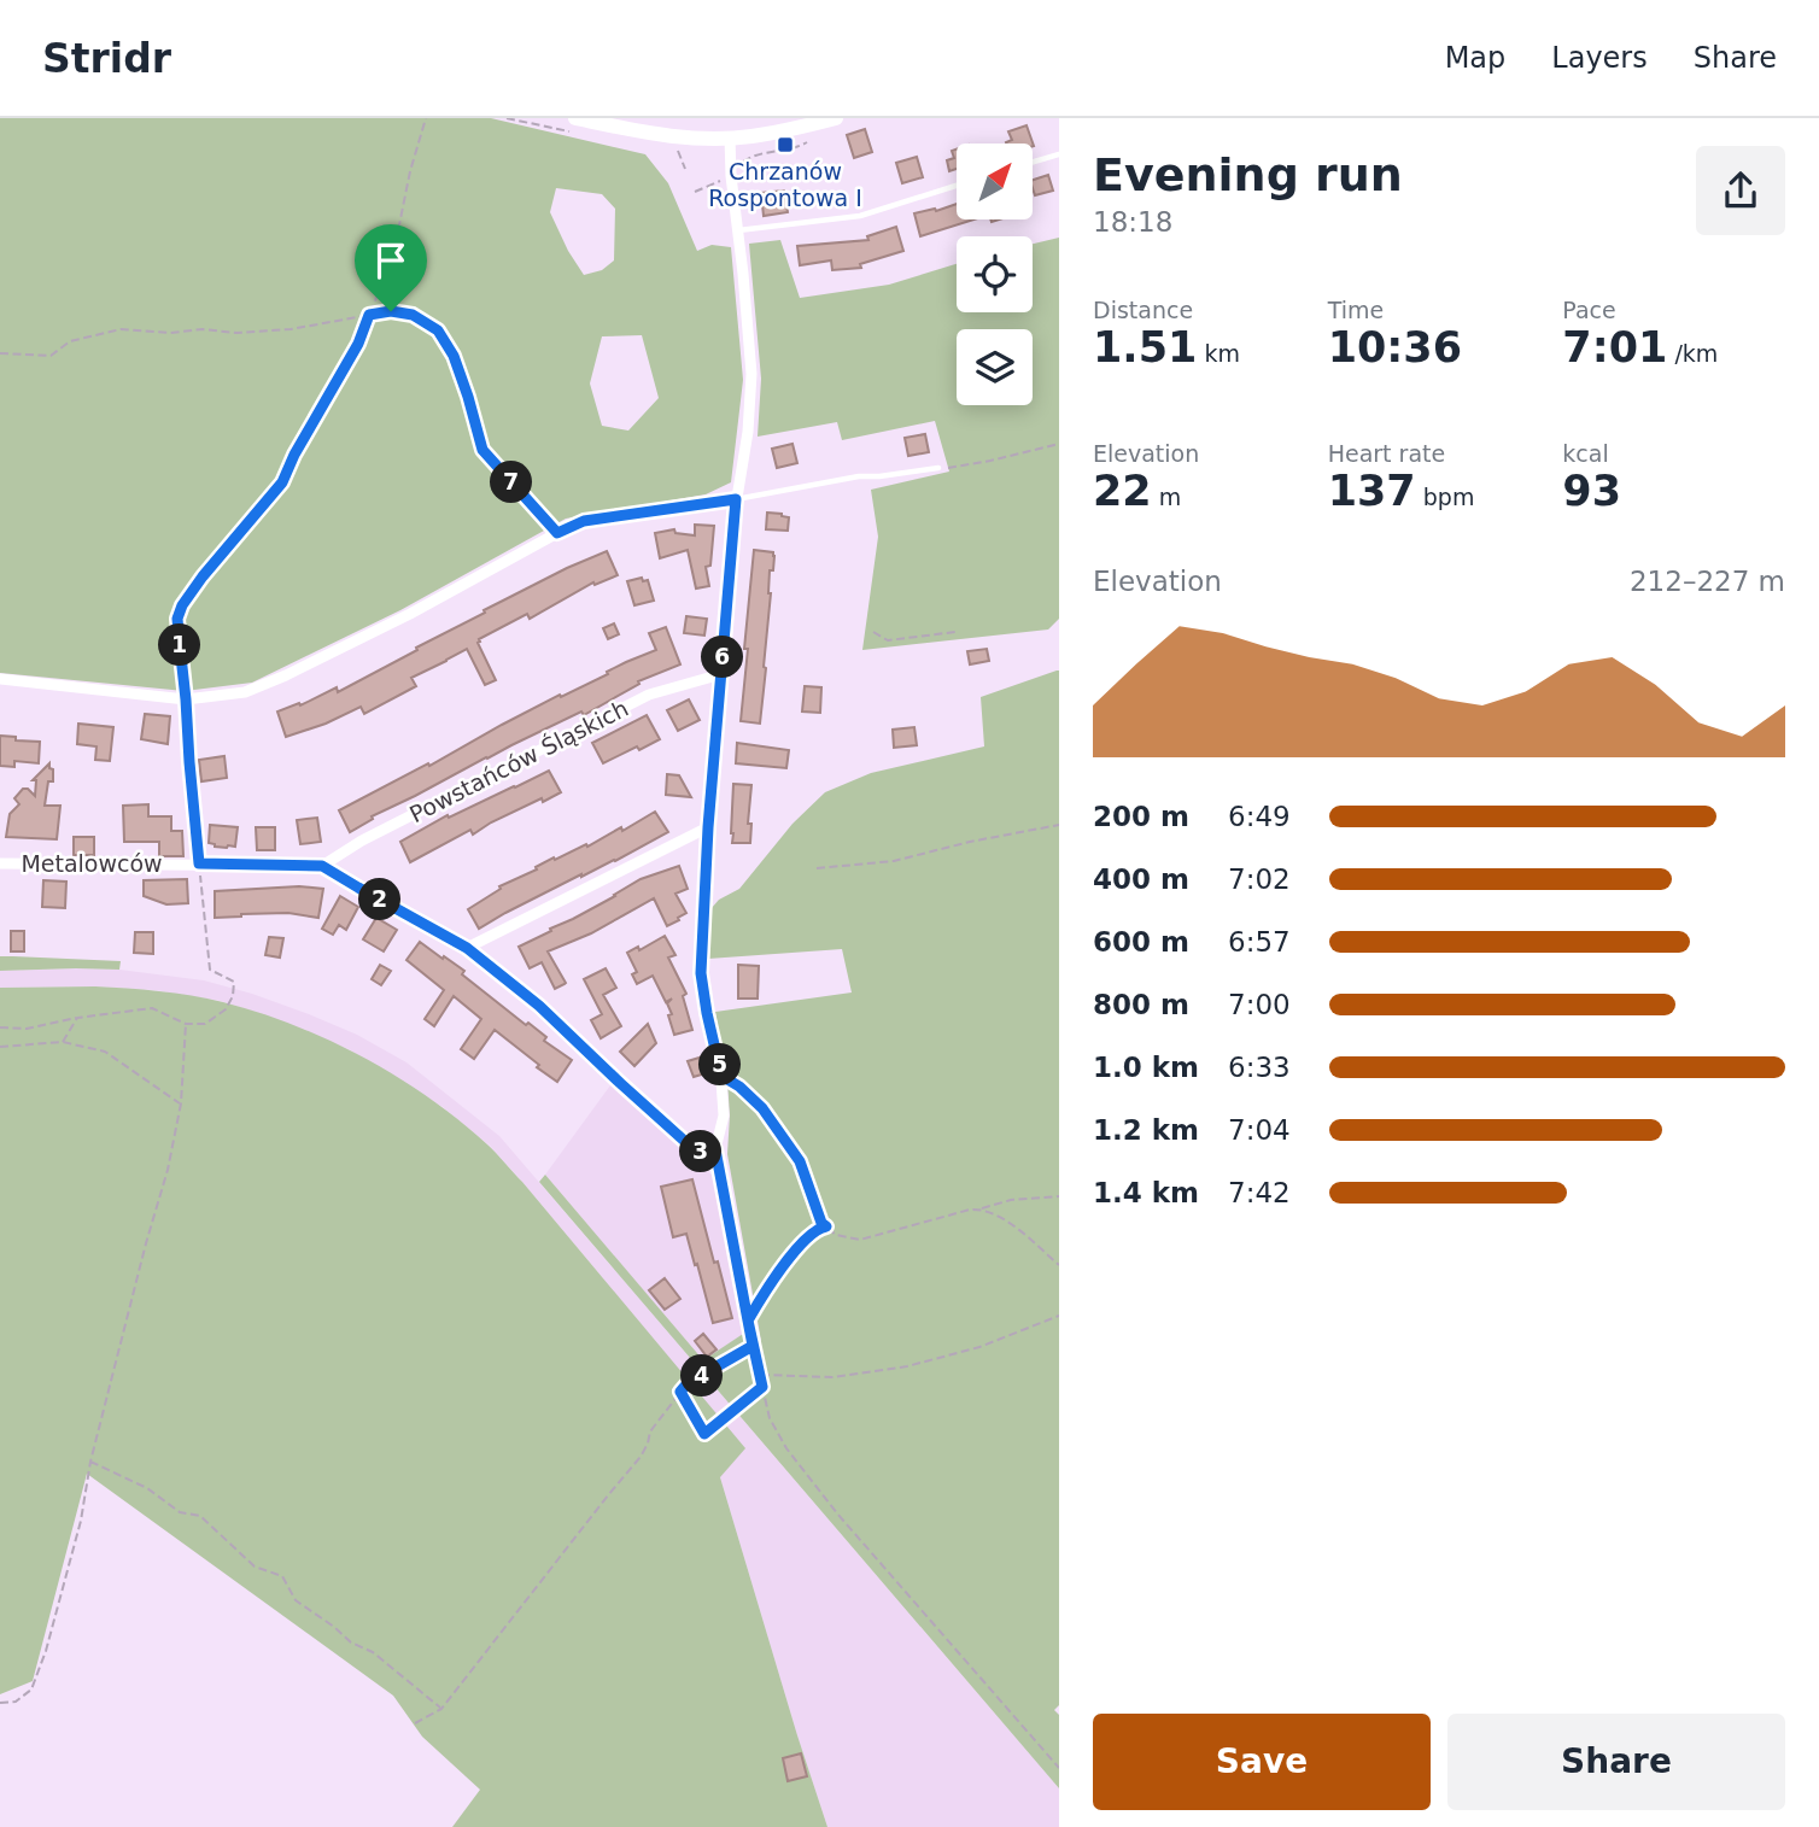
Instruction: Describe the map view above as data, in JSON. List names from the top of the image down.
{
  "streets": {
    "street": ["Powstańców Śląskich", "Metalowców"]
  },
  "crossings": [
    ["Powstańców Śląskich", "Metalowców"]
  ],
  "places": {
    "transit": ["Chrzanów Rospontowa I"]
  },
  "north": "top right",
  "page": {
    "header": "Stridr",
    "nav": ["Map", "Layers", "Share"],
    "heading": ["Evening run", "18:18"],
    "stats": [
      ["Distance", "1.51 km"],
      ["Time", "10:36"],
      ["Pace", "7:01 /km"],
      ["Elevation", "22 m"],
      ["Heart rate", "137 bpm"],
      ["kcal", "93"]
    ],
    "pins": [
      "7",
      "1",
      "6",
      "2",
      "5",
      "3",
      "4"
    ],
    "chart": ["Elevation", "212–227 m"],
    "list": [
      {
        "name": "200 m",
        "note": "6:49"
      },
      {
        "name": "400 m",
        "note": "7:02"
      },
      {
        "name": "600 m",
        "note": "6:57"
      },
      {
        "name": "800 m",
        "note": "7:00"
      },
      {
        "name": "1.0 km",
        "note": "6:33"
      },
      {
        "name": "1.2 km",
        "note": "7:04"
      },
      {
        "name": "1.4 km",
        "note": "7:42"
      }
    ],
    "buttons": ["Save", "Share"]
  }
}
